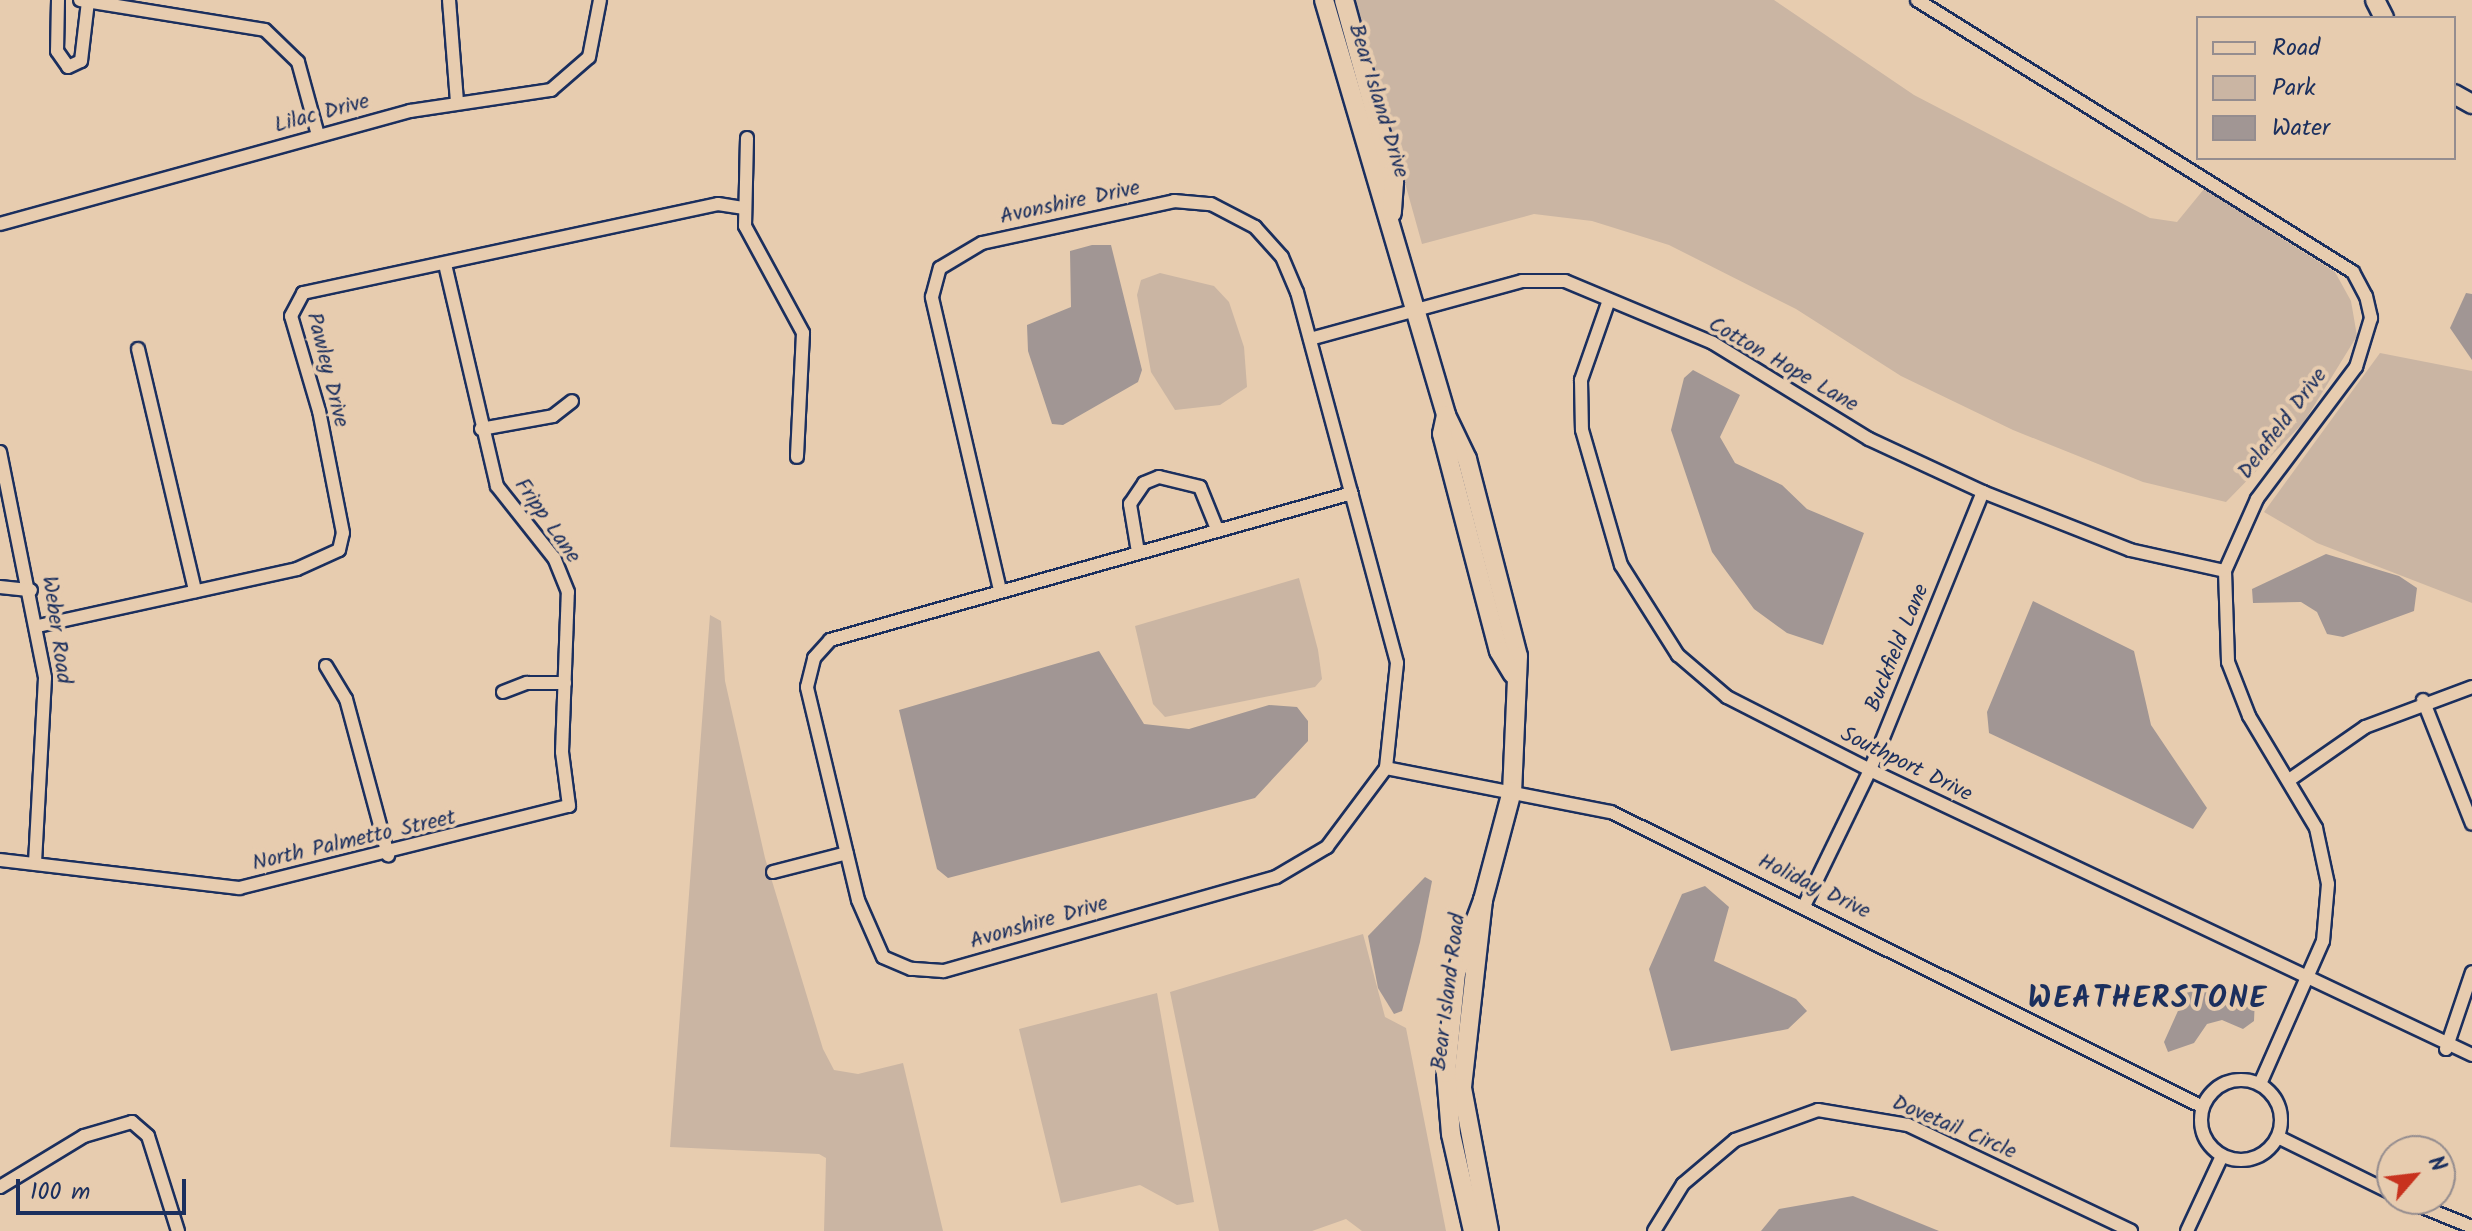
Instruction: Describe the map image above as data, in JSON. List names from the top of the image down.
{
  "streets": {
    "street": [
      "Bear Island Drive",
      "Lilac Drive",
      "Avonshire Drive",
      "Cotton Hope Lane",
      "Pawley Drive",
      "Delafield Drive",
      "Fripp Lane",
      "Weber Road",
      "Buckfield Lane",
      "Southport Drive",
      "North Palmetto Street",
      "Holiday Drive",
      "Bear Island Road",
      "Dovetail Circle"
    ]
  },
  "crossings": [
    ["Avonshire Drive", "Cotton Hope Lane"],
    ["Avonshire Drive", "Holiday Drive"],
    ["Cotton Hope Lane", "Delafield Drive"],
    ["Cotton Hope Lane", "Buckfield Lane"],
    ["Cotton Hope Lane", "Southport Drive"],
    ["Cotton Hope Lane", "Bear Island Road"],
    ["Pawley Drive", "Fripp Lane"],
    ["Pawley Drive", "Weber Road"],
    ["Delafield Drive", "Southport Drive"],
    ["Delafield Drive", "Holiday Drive"],
    ["Fripp Lane", "North Palmetto Street"],
    ["Weber Road", "North Palmetto Street"],
    ["Buckfield Lane", "Southport Drive"],
    ["Buckfield Lane", "Holiday Drive"],
    ["Holiday Drive", "Bear Island Road"]
  ],
  "districts": ["WEATHERSTONE"],
  "legend": ["Road", "Park", "Water"],
  "scale_bar": "100 m",
  "north": "top right"
}
